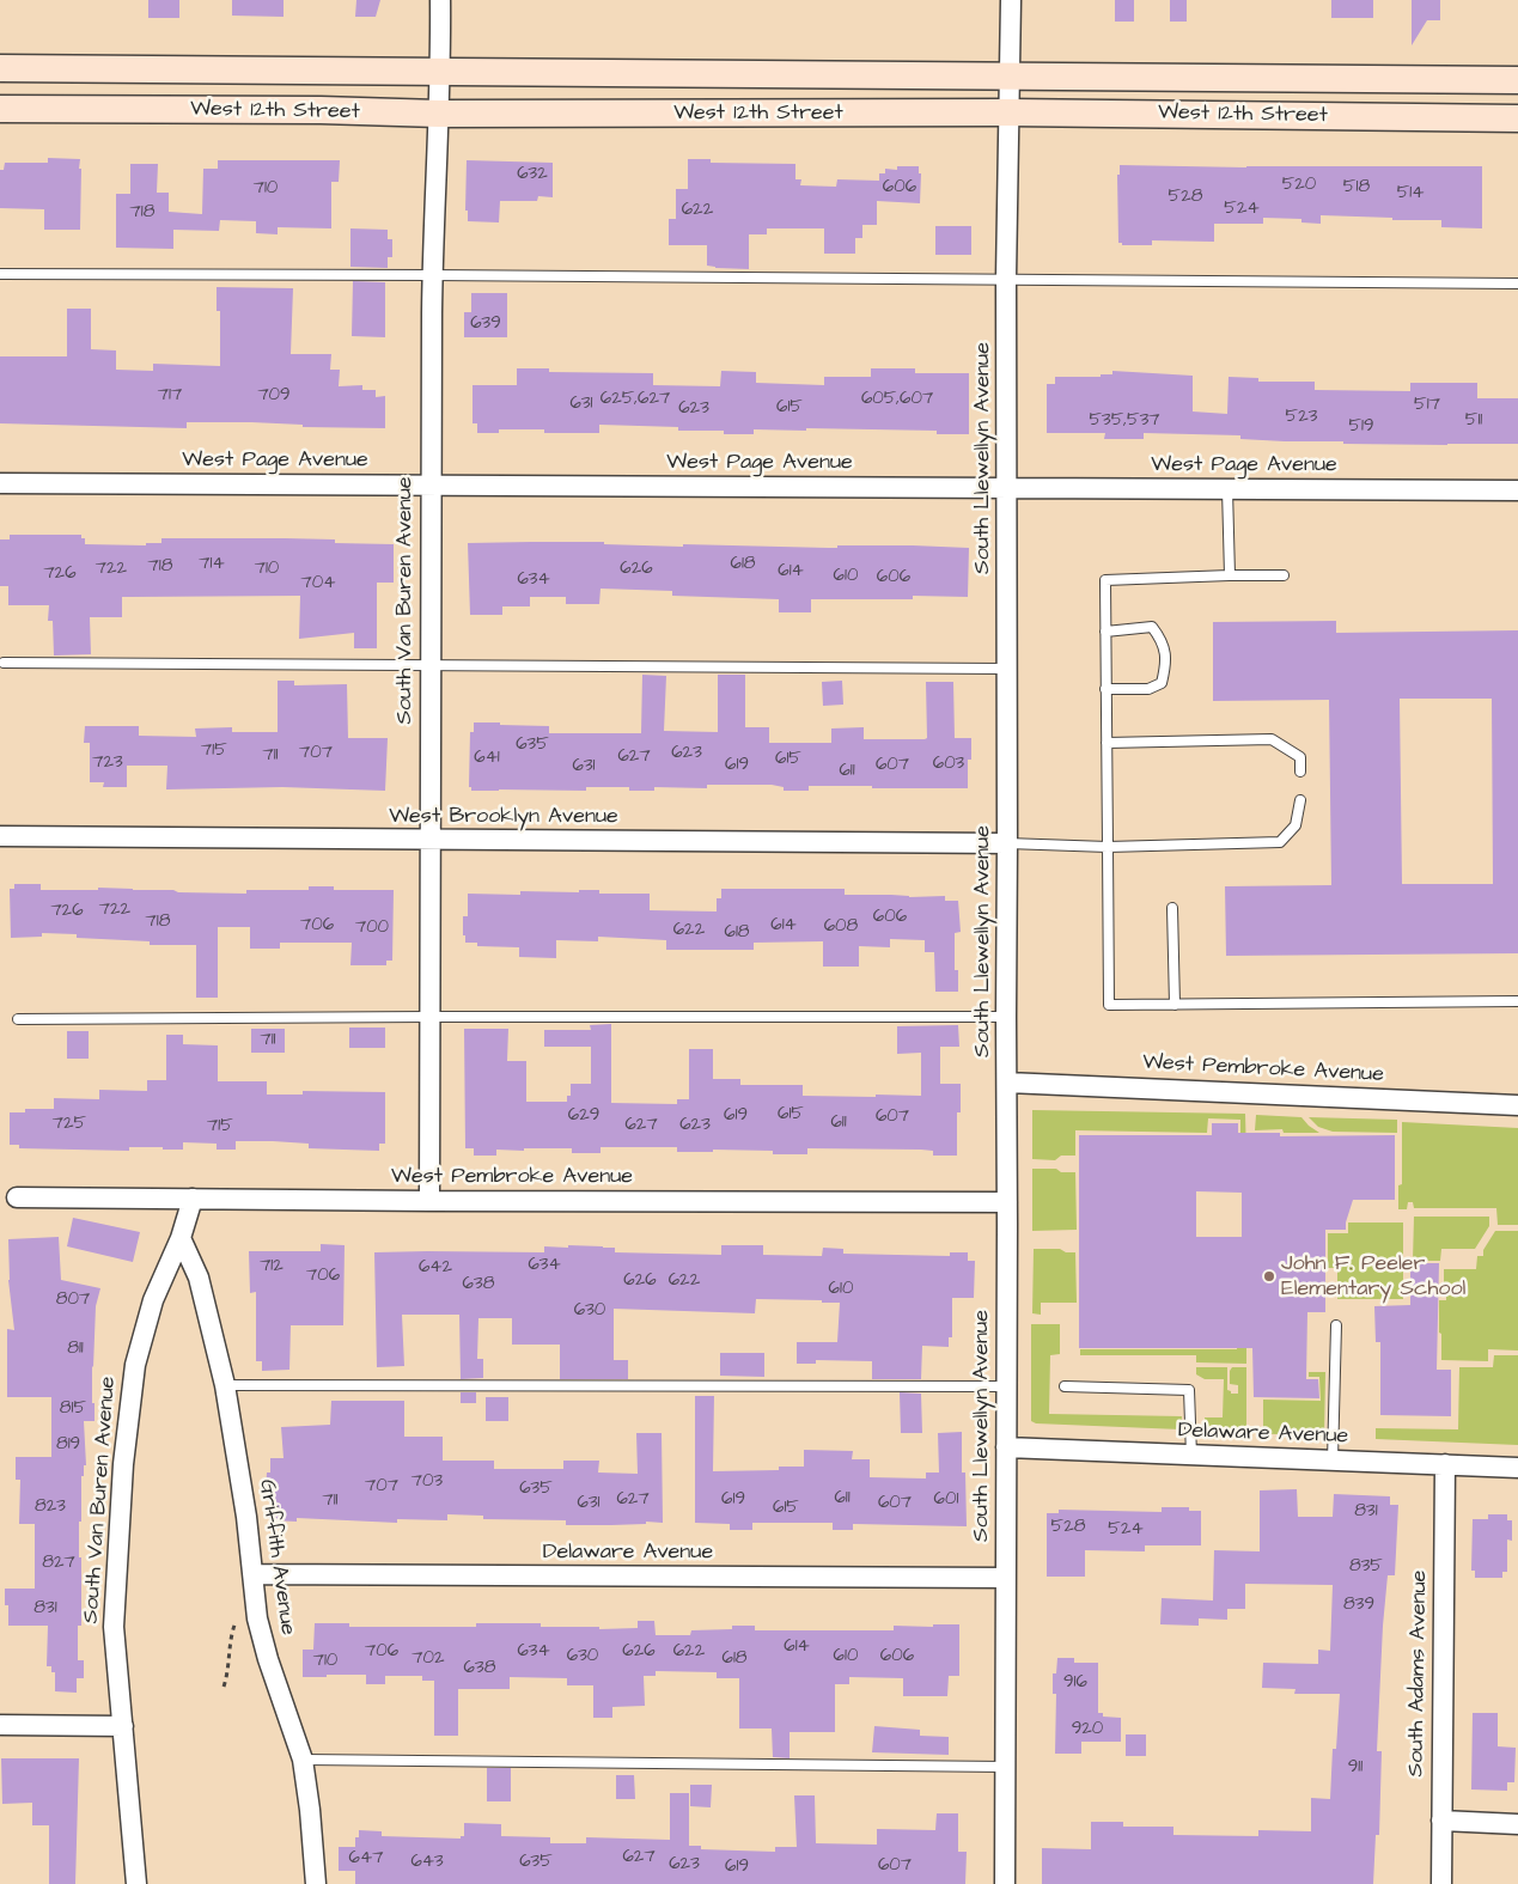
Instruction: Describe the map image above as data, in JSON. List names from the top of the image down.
{
  "streets": {
    "main road": ["West 12th Street"],
    "street": [
      "South Llewellyn Avenue",
      "West Page Avenue",
      "South Van Buren Avenue",
      "West Brooklyn Avenue",
      "West Pembroke Avenue",
      "Delaware Avenue",
      "Griffith Avenue",
      "South Adams Avenue"
    ]
  },
  "crossings": [
    ["West 12th Street", "South Llewellyn Avenue"],
    ["West 12th Street", "South Van Buren Avenue"],
    ["South Llewellyn Avenue", "West Page Avenue"],
    ["South Llewellyn Avenue", "West Brooklyn Avenue"],
    ["South Llewellyn Avenue", "West Pembroke Avenue"],
    ["South Llewellyn Avenue", "Delaware Avenue"],
    ["West Page Avenue", "South Van Buren Avenue"],
    ["South Van Buren Avenue", "West Brooklyn Avenue"],
    ["South Van Buren Avenue", "West Pembroke Avenue"],
    ["South Van Buren Avenue", "Griffith Avenue"],
    ["Delaware Avenue", "Griffith Avenue"],
    ["Delaware Avenue", "South Adams Avenue"]
  ],
  "places": ["John F. Peeler Elementary School"],
  "house_numbers": [
    "632",
    "520",
    "606",
    "518",
    "710",
    "514",
    "528",
    "524",
    "622",
    "718",
    "639",
    "717",
    "709",
    "625,627",
    "605,607",
    "631",
    "517",
    "615",
    "623",
    "523",
    "535,537",
    "511",
    "519",
    "714",
    "618",
    "718",
    "722",
    "710",
    "626",
    "614",
    "726",
    "610",
    "606",
    "634",
    "704",
    "635",
    "715",
    "707",
    "623",
    "711",
    "627",
    "641",
    "615",
    "723",
    "603",
    "619",
    "607",
    "631",
    "611",
    "722",
    "726",
    "606",
    "718",
    "706",
    "614",
    "608",
    "700",
    "622",
    "618",
    "711",
    "615",
    "629",
    "619",
    "607",
    "611",
    "725",
    "627",
    "623",
    "715",
    "634",
    "712",
    "642",
    "706",
    "626",
    "622",
    "638",
    "610",
    "807",
    "630",
    "811",
    "815",
    "819",
    "703",
    "707",
    "635",
    "611",
    "627",
    "619",
    "601",
    "711",
    "631",
    "607",
    "823",
    "615",
    "831",
    "528",
    "524",
    "827",
    "835",
    "839",
    "831",
    "614",
    "706",
    "634",
    "626",
    "622",
    "630",
    "610",
    "606",
    "702",
    "618",
    "710",
    "638",
    "916",
    "920",
    "911",
    "627",
    "647",
    "643",
    "635",
    "623",
    "607",
    "619"
  ]
}
